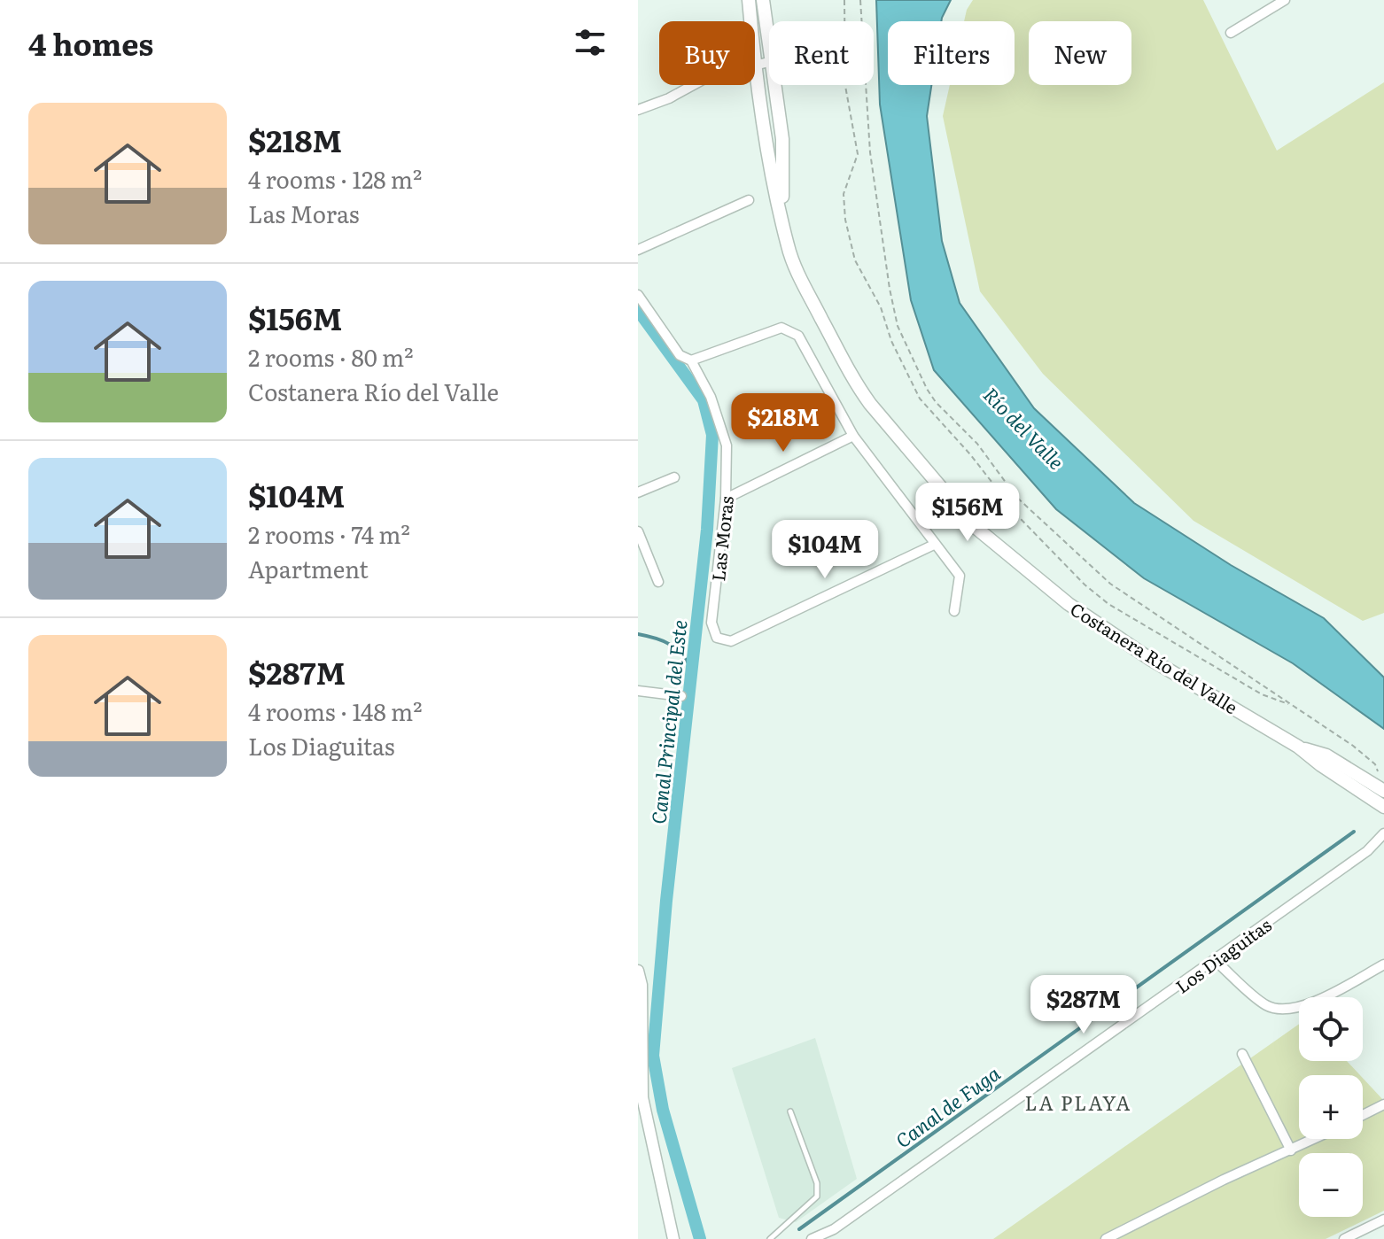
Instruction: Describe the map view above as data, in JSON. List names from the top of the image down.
{
  "streets": {
    "main road": ["Costanera Río del Valle"],
    "street": ["Las Moras", "Los Diaguitas"]
  },
  "districts": ["LA PLAYA"],
  "water": ["Río del Valle", "Canal Principal del Este", "Canal de Fuga"],
  "page": {
    "heading": "4 homes",
    "chip": [
      "Buy",
      "Rent",
      "Filters",
      "New"
    ],
    "list": [
      {
        "name": "$218M",
        "note": "4 rooms · 128 m² · Las Moras"
      },
      {
        "name": "$156M",
        "note": "2 rooms · 80 m² · Costanera Río del Valle"
      },
      {
        "name": "$104M",
        "note": "2 rooms · 74 m² · Apartment"
      },
      {
        "name": "$287M",
        "note": "4 rooms · 148 m² · Los Diaguitas"
      }
    ],
    "price": [
      "$218M",
      "$156M",
      "$104M",
      "$287M"
    ],
    "map_buttons": ["+", "−"]
  }
}
